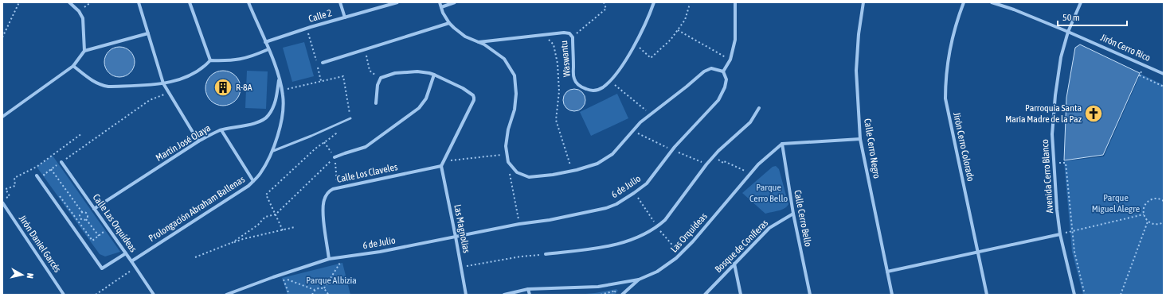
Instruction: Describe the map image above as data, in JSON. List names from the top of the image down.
{
  "streets": {
    "street": [
      "Calle 2",
      "Jirón Cerro Rico",
      "Waswantu",
      "Martín José Olaya",
      "Jirón Cerro Colorado",
      "Calle Cerro Negro",
      "Calle Los Claveles",
      "Avenida Cerro Blanco",
      "6 de Julio",
      "Prolongación Abraham Ballenas",
      "Calle Cerro Bello",
      "Calle Las Orquídeas",
      "Las Magnolias",
      "Las Orquídeas",
      "Jirón Daniel Garcés",
      "Bosque de Coníferas"
    ]
  },
  "crossings": [
    ["Calle 2", "Prolongación Abraham Ballenas"],
    ["Jirón Cerro Rico", "Avenida Cerro Blanco"],
    ["Martín José Olaya", "Prolongación Abraham Ballenas"],
    ["Martín José Olaya", "Calle Las Orquídeas"],
    ["Calle Los Claveles", "6 de Julio"],
    ["Calle Los Claveles", "Las Magnolias"],
    ["6 de Julio", "Las Magnolias"],
    ["Prolongación Abraham Ballenas", "Calle Las Orquídeas"],
    ["Calle Cerro Bello", "Las Orquídeas"],
    ["Calle Cerro Bello", "Bosque de Coníferas"]
  ],
  "parks": ["Parque Cerro Bello", "Parque Miguel Alegre", "Parque Albizia"],
  "places": {
    "building": ["R-8A"],
    "church": ["Parroquia Santa María Madre de la Paz"]
  },
  "scale_bar": "50 m",
  "north": "right"
}
